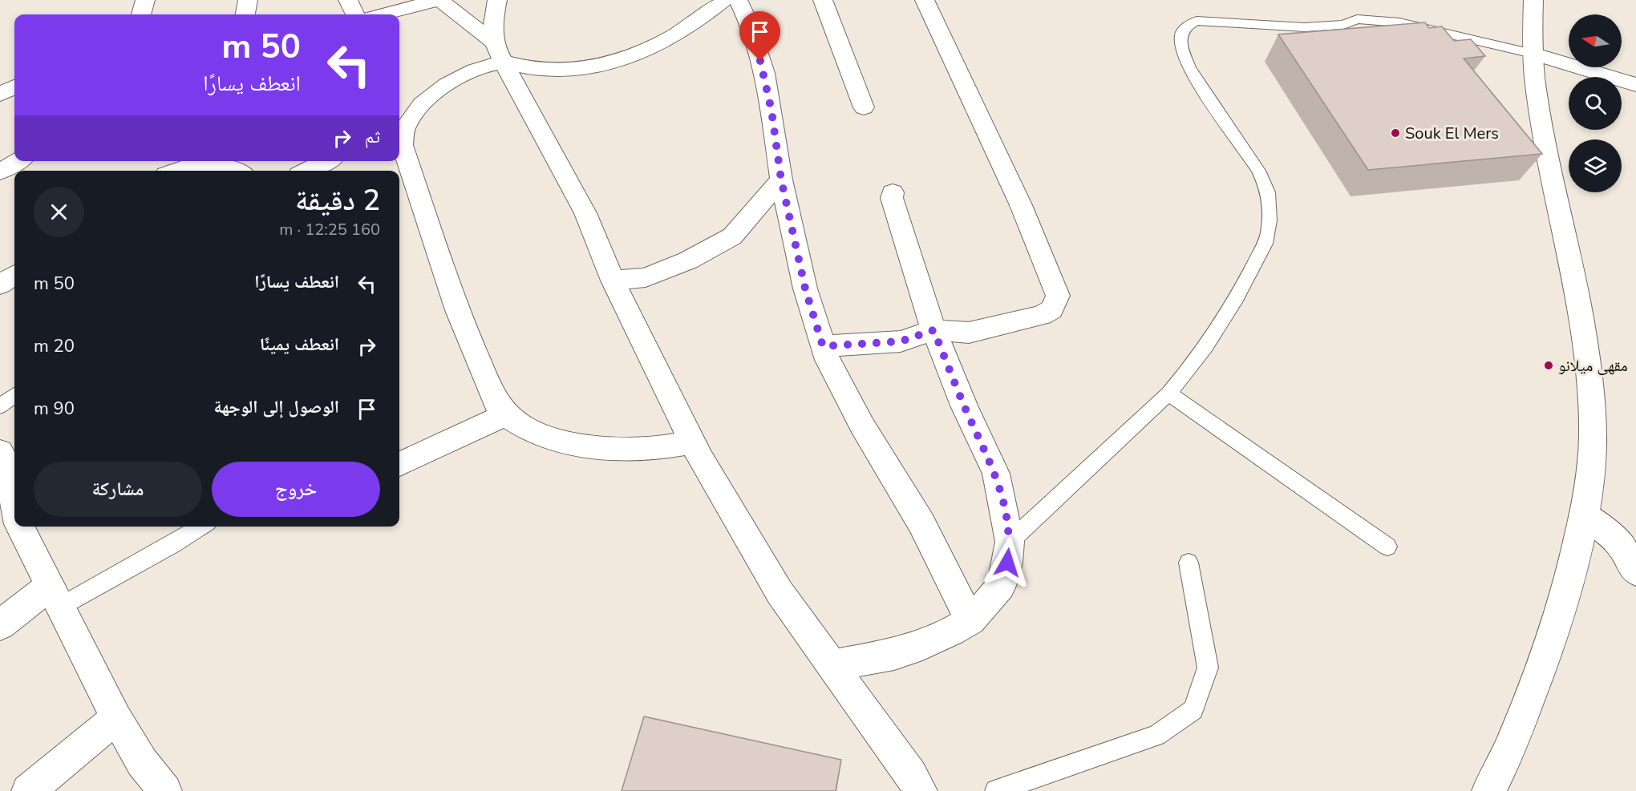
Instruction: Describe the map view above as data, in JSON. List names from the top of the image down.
{
  "places": ["Souk El Mers", "مقهى ميلانو"],
  "north": "left",
  "page": {
    "turn": ["50 m", "انعطف يسارًا"],
    "then": "ثم",
    "heading": ["2 دقيقة", "160 m · 12:25"],
    "list": [
      {
        "name": "انعطف يسارًا",
        "value": "50 m"
      },
      {
        "name": "انعطف يمينًا",
        "value": "20 m"
      },
      {
        "name": "الوصول إلى الوجهة",
        "value": "90 m"
      }
    ],
    "buttons": ["خروج", "مشاركة"]
  }
}
